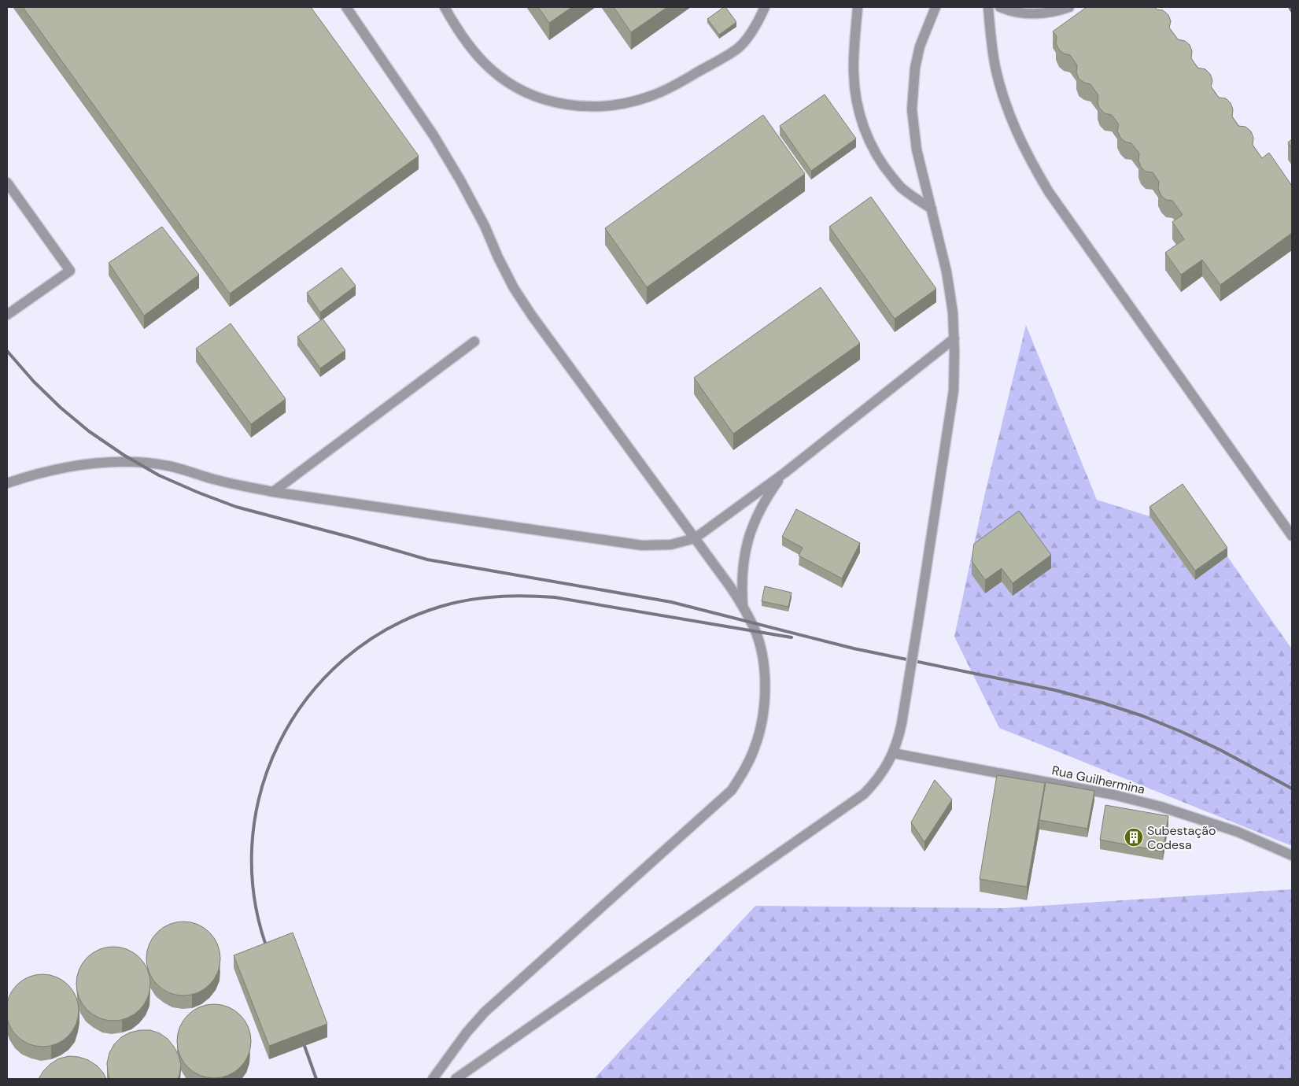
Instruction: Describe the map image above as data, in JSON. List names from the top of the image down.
{
  "streets": {
    "lane": ["Rua Guilhermina"]
  },
  "places": {
    "building": ["Subestação Codesa"]
  }
}
